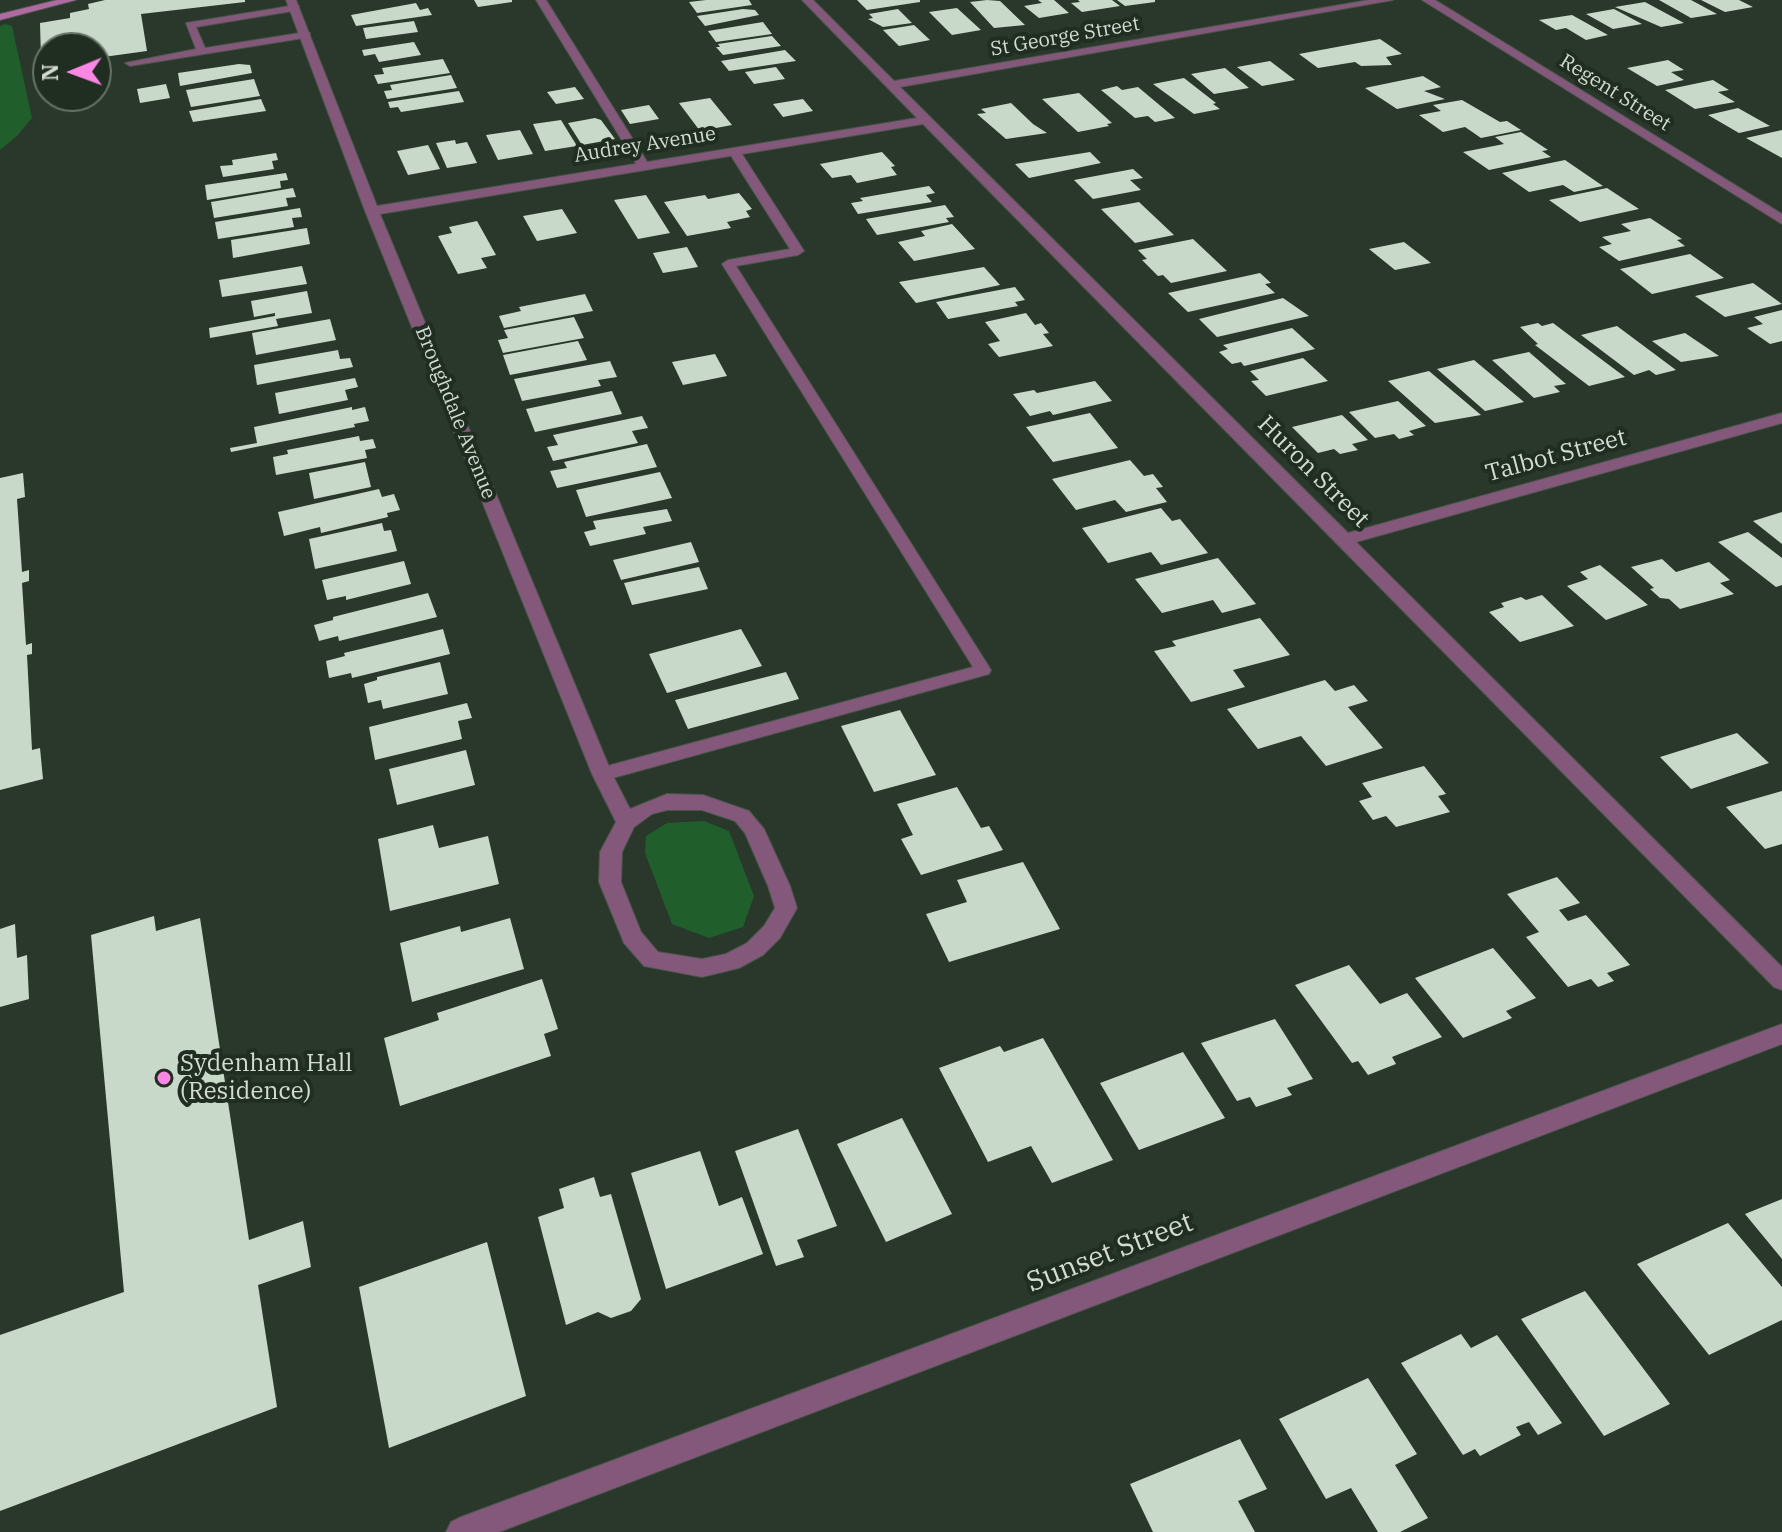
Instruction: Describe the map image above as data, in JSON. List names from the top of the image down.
{
  "streets": {
    "street": [
      "St George Street",
      "Regent Street",
      "Audrey Avenue",
      "Broughdale Avenue",
      "Talbot Street",
      "Huron Street",
      "Sunset Street"
    ]
  },
  "crossings": [
    ["St George Street", "Huron Street"],
    ["Audrey Avenue", "Broughdale Avenue"],
    ["Audrey Avenue", "Huron Street"],
    ["Talbot Street", "Huron Street"]
  ],
  "places": ["Sydenham Hall (Residence)"],
  "north": "left"
}
